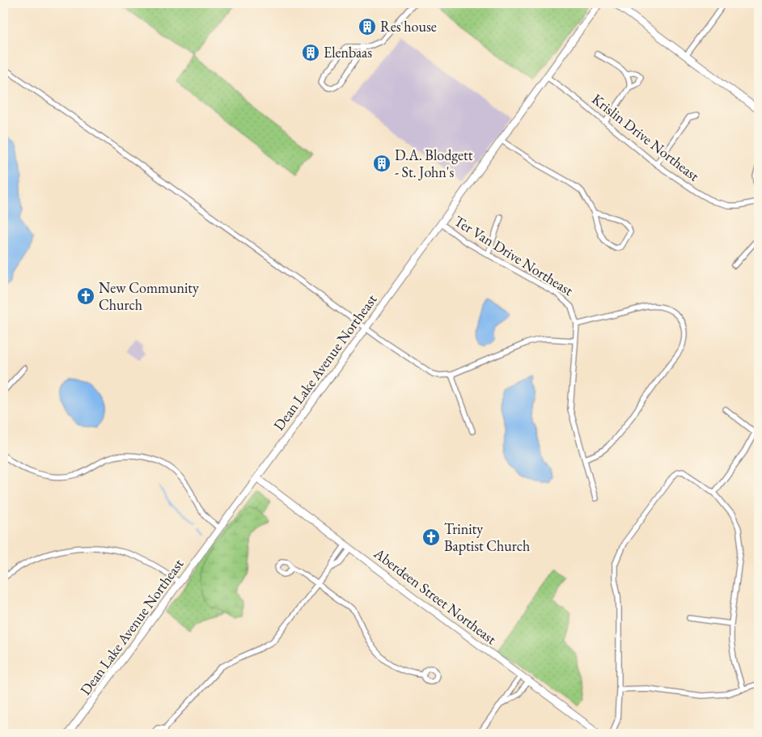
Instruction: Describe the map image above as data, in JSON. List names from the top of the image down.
{
  "streets": {
    "main road": ["Dean Lake Avenue Northeast", "Aberdeen Street Northeast"],
    "street": ["Krislin Drive Northeast", "Ter Van Drive Northeast"]
  },
  "crossings": [
    ["Krislin Drive Northeast", "Dean Lake Avenue Northeast"],
    ["Ter Van Drive Northeast", "Dean Lake Avenue Northeast"],
    ["Dean Lake Avenue Northeast", "Aberdeen Street Northeast"]
  ],
  "places": {
    "building": ["Res house", "Elenbaas", "D.A. Blodgett - St. John's"],
    "church": ["New Community Church", "Trinity Baptist Church"]
  }
}
